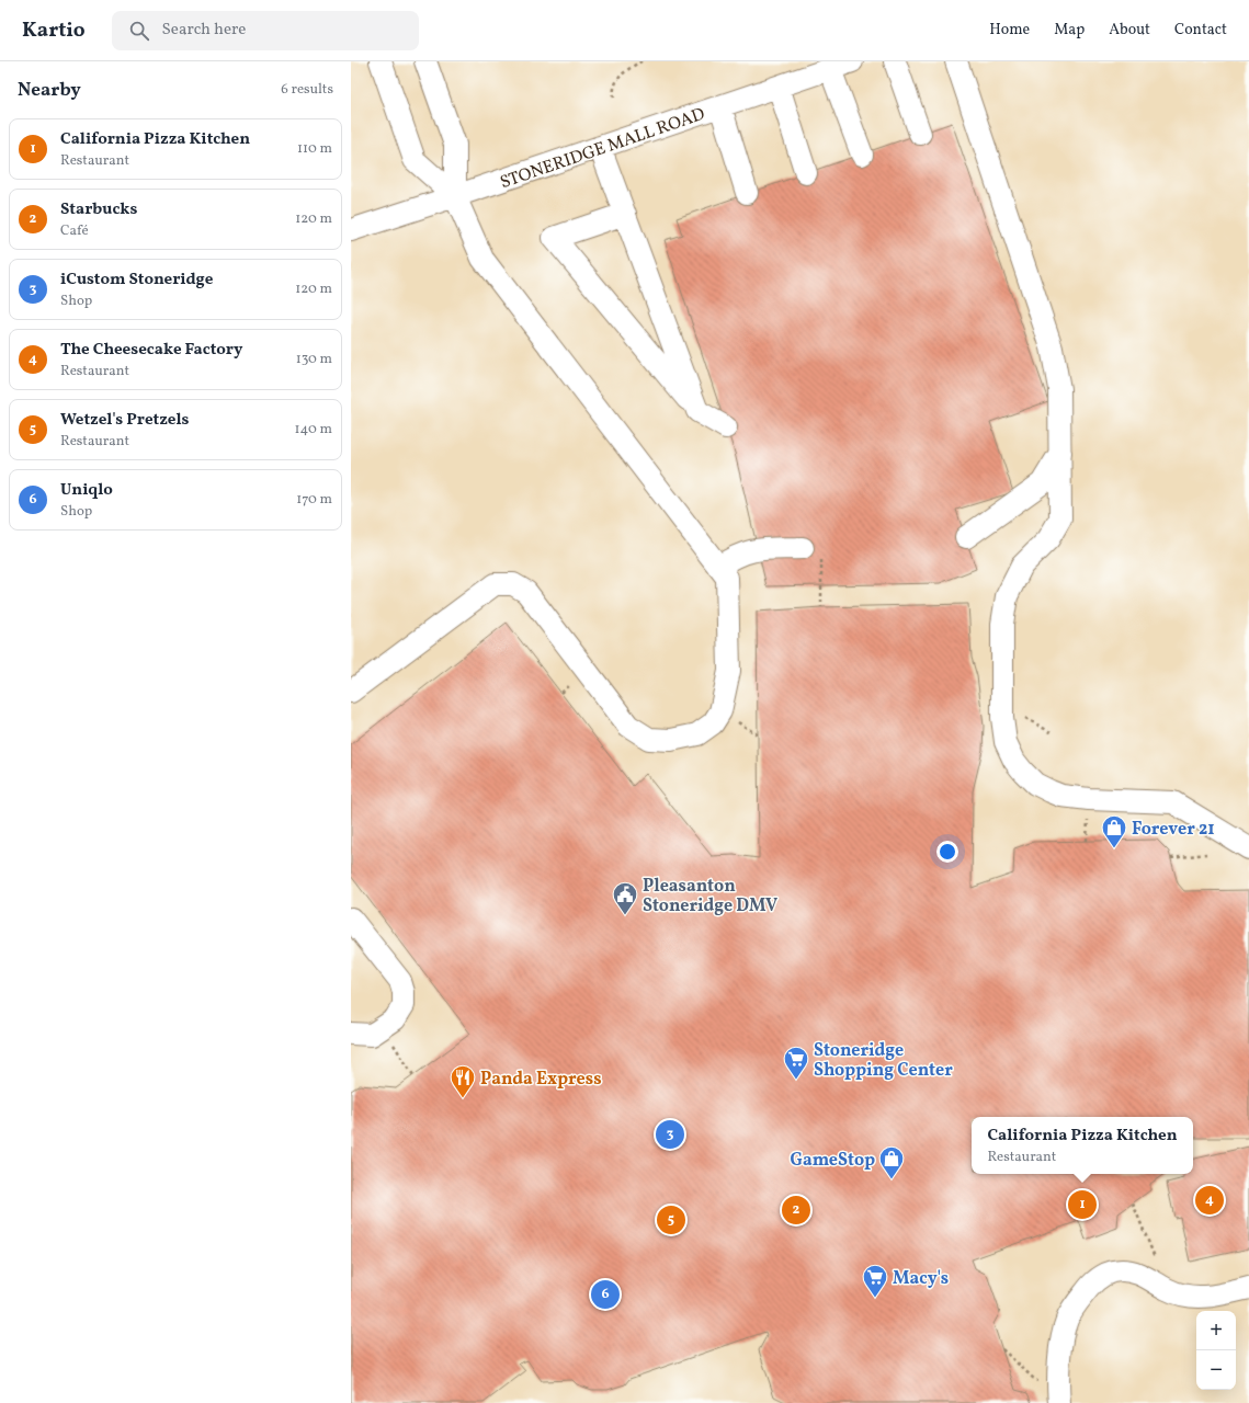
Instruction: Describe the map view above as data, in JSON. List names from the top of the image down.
{
  "streets": {
    "street": ["STONERIDGE MALL ROAD"]
  },
  "places": {
    "shop": ["Forever 21", "GameStop"],
    "public building": ["Pleasanton Stoneridge DMV"],
    "supermarket": ["Stoneridge Shopping Center", "Macy's"],
    "restaurant": ["Panda Express"]
  },
  "page": {
    "header": "Kartio",
    "search": "Search here",
    "nav": [
      "Home",
      "Map",
      "About",
      "Contact"
    ],
    "heading": ["Nearby", "6 results"],
    "list": [
      {
        "mark": "1",
        "name": "California Pizza Kitchen",
        "note": "Restaurant",
        "value": "110 m"
      },
      {
        "mark": "2",
        "name": "Starbucks",
        "note": "Café",
        "value": "120 m"
      },
      {
        "mark": "3",
        "name": "iCustom Stoneridge",
        "note": "Shop",
        "value": "120 m"
      },
      {
        "mark": "4",
        "name": "The Cheesecake Factory",
        "note": "Restaurant",
        "value": "130 m"
      },
      {
        "mark": "5",
        "name": "Wetzel's Pretzels",
        "note": "Restaurant",
        "value": "140 m"
      },
      {
        "mark": "6",
        "name": "Uniqlo",
        "note": "Shop",
        "value": "170 m"
      }
    ],
    "popup": ["California Pizza Kitchen", "Restaurant"],
    "pins": [
      "3",
      "4",
      "1",
      "2",
      "5",
      "6"
    ],
    "map_buttons": ["+", "−"]
  }
}
